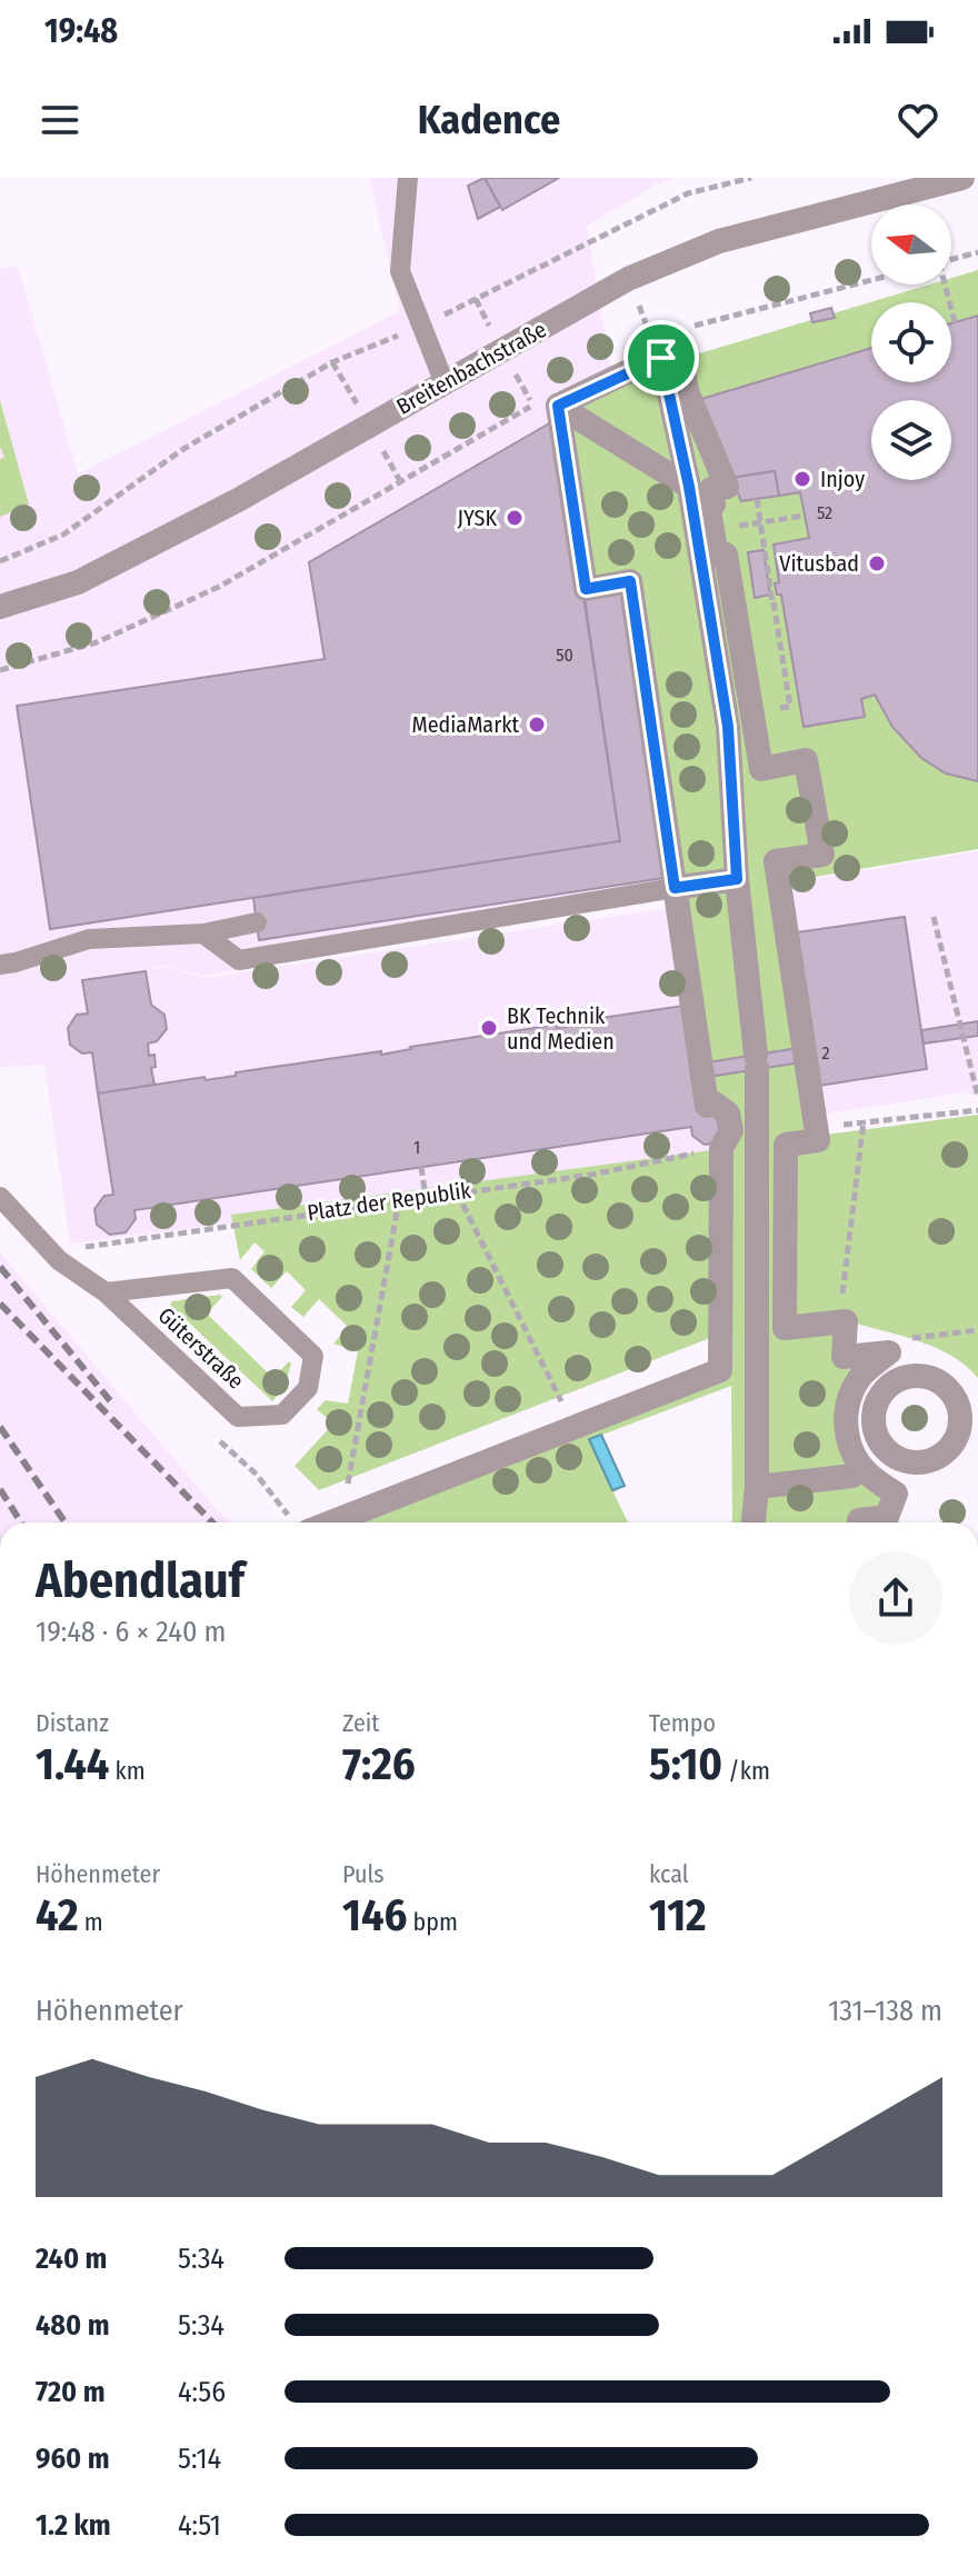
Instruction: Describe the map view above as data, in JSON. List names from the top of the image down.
{
  "streets": {
    "street": ["Breitenbachstraße"],
    "lane": ["Güterstraße"],
    "path": ["Platz der Republik"]
  },
  "crossings": [
    ["Platz der Republik", "Güterstraße"]
  ],
  "places": [
    "Injoy",
    "JYSK",
    "Vitusbad",
    "MediaMarkt",
    "BK Technik und Medien"
  ],
  "house_numbers": [
    "52",
    "50",
    "2",
    "1"
  ],
  "north": "left",
  "page": {
    "status": "19:48",
    "header": "Kadence",
    "heading": ["Abendlauf", "19:48 · 6 × 240 m"],
    "stats": [
      ["Distanz", "1.44 km"],
      ["Zeit", "7:26"],
      ["Tempo", "5:10 /km"],
      ["Höhenmeter", "42 m"],
      ["Puls", "146 bpm"],
      ["kcal", "112"]
    ],
    "chart": ["Höhenmeter", "131–138 m"],
    "list": [
      {
        "name": "240 m",
        "note": "5:34"
      },
      {
        "name": "480 m",
        "note": "5:34"
      },
      {
        "name": "720 m",
        "note": "4:56"
      },
      {
        "name": "960 m",
        "note": "5:14"
      },
      {
        "name": "1.2 km",
        "note": "4:51"
      }
    ]
  }
}
